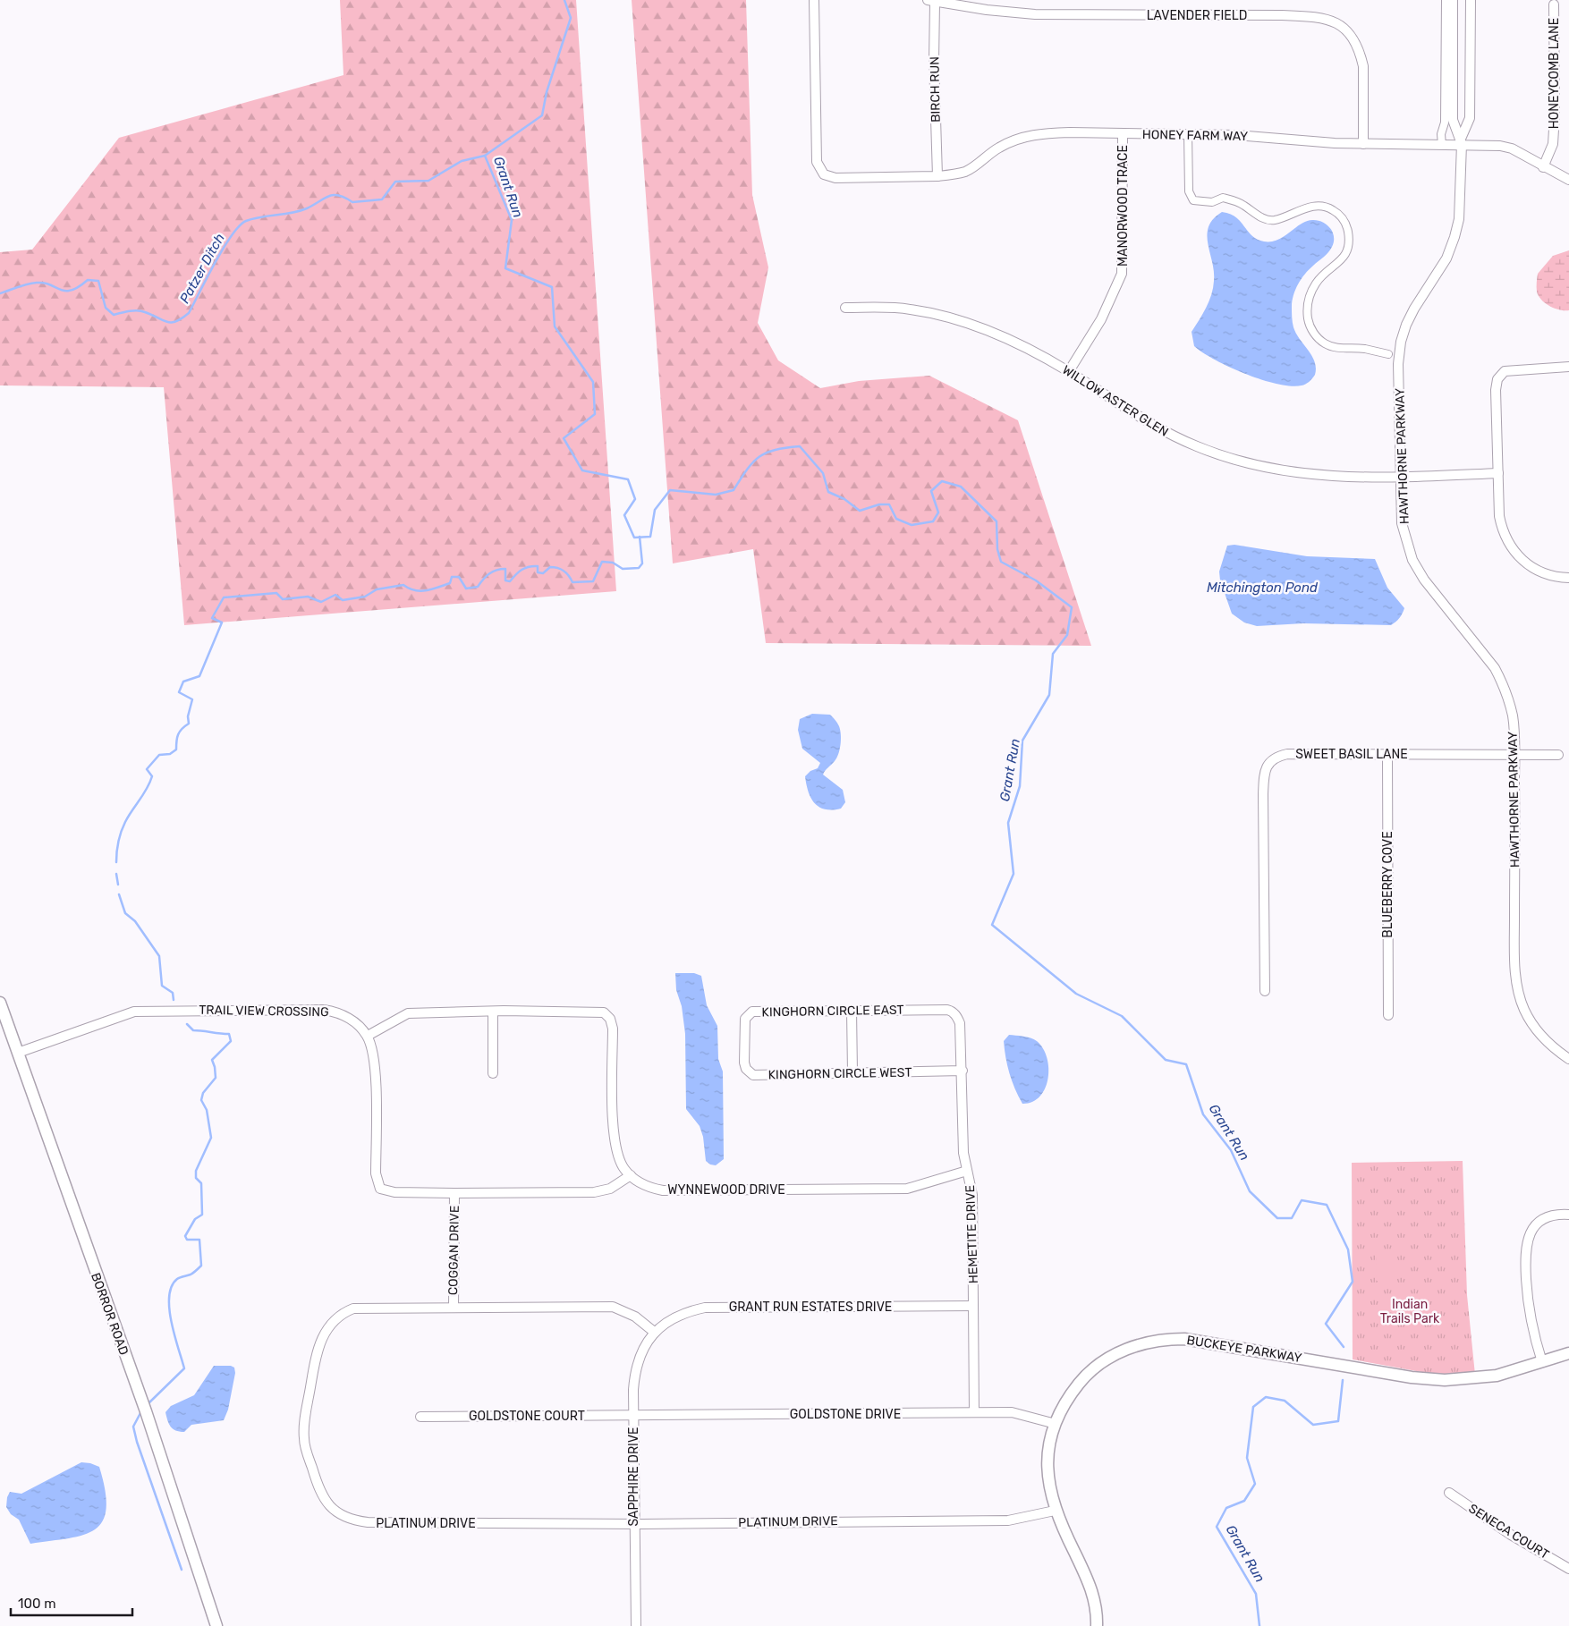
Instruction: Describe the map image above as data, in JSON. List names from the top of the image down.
{
  "streets": {
    "street": [
      "LAVENDER FIELD",
      "HONEYCOMB LANE",
      "BIRCH RUN",
      "HONEY FARM WAY",
      "MANORWOOD TRACE",
      "WILLOW ASTER GLEN",
      "HAWTHORNE PARKWAY",
      "SWEET BASIL LANE",
      "BLUEBERRY COVE",
      "TRAIL VIEW CROSSING",
      "KINGHORN CIRCLE EAST",
      "KINGHORN CIRCLE WEST",
      "WYNNEWOOD DRIVE",
      "HEMETITE DRIVE",
      "COGGAN DRIVE",
      "GRANT RUN ESTATES DRIVE",
      "BORROR ROAD",
      "BUCKEYE PARKWAY",
      "GOLDSTONE DRIVE",
      "GOLDSTONE COURT",
      "SAPPHIRE DRIVE",
      "PLATINUM DRIVE",
      "SENECA COURT"
    ]
  },
  "crossings": [
    ["LAVENDER FIELD", "BIRCH RUN"],
    ["LAVENDER FIELD", "HONEY FARM WAY"],
    ["HONEYCOMB LANE", "HONEY FARM WAY"],
    ["BIRCH RUN", "HONEY FARM WAY"],
    ["HONEY FARM WAY", "MANORWOOD TRACE"],
    ["HONEY FARM WAY", "HAWTHORNE PARKWAY"],
    ["MANORWOOD TRACE", "WILLOW ASTER GLEN"],
    ["WILLOW ASTER GLEN", "HAWTHORNE PARKWAY"],
    ["HAWTHORNE PARKWAY", "SWEET BASIL LANE"],
    ["SWEET BASIL LANE", "BLUEBERRY COVE"],
    ["TRAIL VIEW CROSSING", "WYNNEWOOD DRIVE"],
    ["TRAIL VIEW CROSSING", "COGGAN DRIVE"],
    ["TRAIL VIEW CROSSING", "BORROR ROAD"],
    ["KINGHORN CIRCLE EAST", "KINGHORN CIRCLE WEST"],
    ["KINGHORN CIRCLE EAST", "HEMETITE DRIVE"],
    ["KINGHORN CIRCLE WEST", "HEMETITE DRIVE"],
    ["WYNNEWOOD DRIVE", "HEMETITE DRIVE"],
    ["HEMETITE DRIVE", "GRANT RUN ESTATES DRIVE"],
    ["HEMETITE DRIVE", "GOLDSTONE DRIVE"],
    ["COGGAN DRIVE", "PLATINUM DRIVE"],
    ["GRANT RUN ESTATES DRIVE", "SAPPHIRE DRIVE"],
    ["GRANT RUN ESTATES DRIVE", "PLATINUM DRIVE"],
    ["BUCKEYE PARKWAY", "GOLDSTONE DRIVE"],
    ["BUCKEYE PARKWAY", "PLATINUM DRIVE"],
    ["GOLDSTONE DRIVE", "GOLDSTONE COURT"],
    ["GOLDSTONE DRIVE", "SAPPHIRE DRIVE"],
    ["GOLDSTONE COURT", "SAPPHIRE DRIVE"],
    ["SAPPHIRE DRIVE", "PLATINUM DRIVE"]
  ],
  "water": ["Grant Run", "Patzer Ditch", "Mitchington Pond"],
  "parks": ["Indian Trails Park"],
  "scale_bar": "100 m"
}
